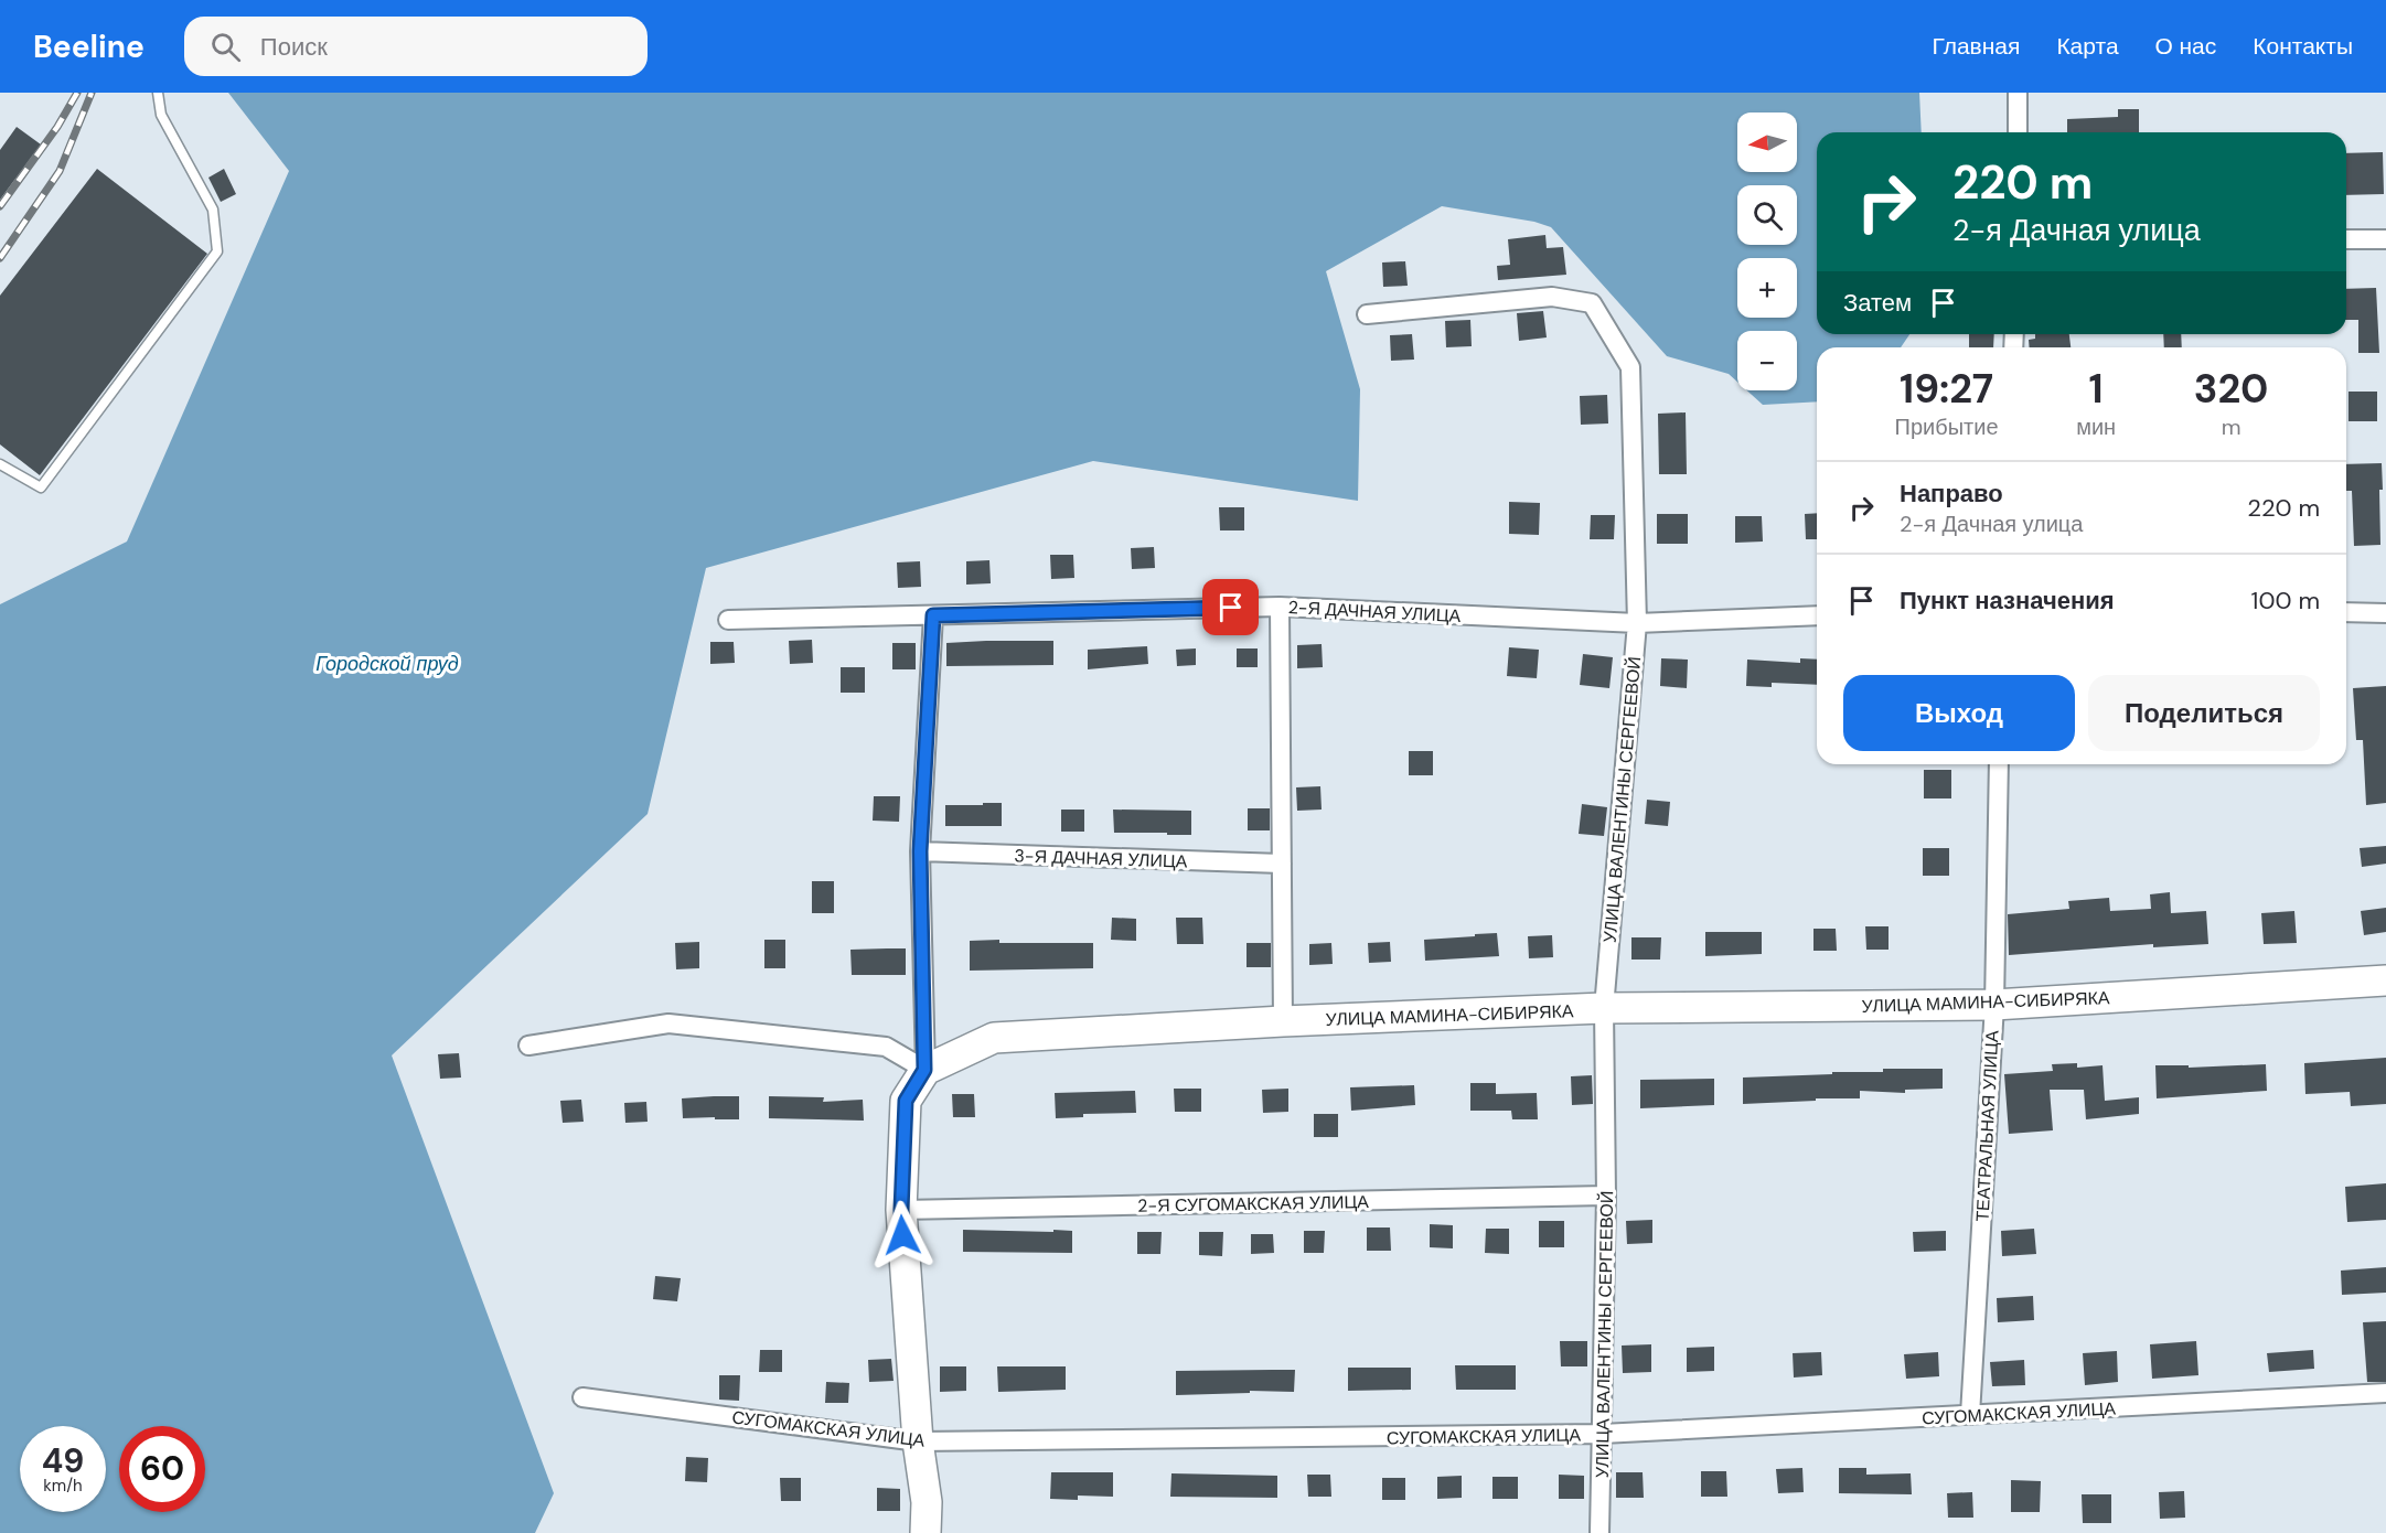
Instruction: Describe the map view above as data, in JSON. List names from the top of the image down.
{
  "streets": {
    "main road": ["УЛИЦА МАМИНА-СИБИРЯКА"],
    "street": [
      "2-Я ДАЧНАЯ УЛИЦА",
      "УЛИЦА ВАЛЕНТИНЫ СЕРГЕЕВОЙ",
      "3-Я ДАЧНАЯ УЛИЦА",
      "ТЕАТРАЛЬНАЯ УЛИЦА",
      "2-Я СУГОМАКСКАЯ УЛИЦА",
      "СУГОМАКСКАЯ УЛИЦА"
    ]
  },
  "crossings": [
    ["2-Я ДАЧНАЯ УЛИЦА", "УЛИЦА ВАЛЕНТИНЫ СЕРГЕЕВОЙ"],
    ["УЛИЦА ВАЛЕНТИНЫ СЕРГЕЕВОЙ", "УЛИЦА МАМИНА-СИБИРЯКА"],
    ["УЛИЦА ВАЛЕНТИНЫ СЕРГЕЕВОЙ", "2-Я СУГОМАКСКАЯ УЛИЦА"],
    ["УЛИЦА ВАЛЕНТИНЫ СЕРГЕЕВОЙ", "СУГОМАКСКАЯ УЛИЦА"],
    ["УЛИЦА МАМИНА-СИБИРЯКА", "ТЕАТРАЛЬНАЯ УЛИЦА"],
    ["ТЕАТРАЛЬНАЯ УЛИЦА", "СУГОМАКСКАЯ УЛИЦА"]
  ],
  "water": ["Городской пруд"],
  "north": "left",
  "page": {
    "header": "Beeline",
    "search": "Поиск",
    "nav": [
      "Главная",
      "Карта",
      "О нас",
      "Контакты"
    ],
    "map_buttons": ["+", "−"],
    "turn": ["220 m", "2-я Дачная улица"],
    "then": "Затем",
    "eta": [
      "19:27",
      "Прибытие",
      "1",
      "мин",
      "320",
      "m"
    ],
    "list": [
      {
        "name": "Направо",
        "note": "2-я Дачная улица",
        "value": "220 m"
      },
      {
        "name": "Пункт назначения",
        "value": "100 m"
      }
    ],
    "buttons": ["Выход", "Поделиться"],
    "speed": "49 km/h",
    "limit": "60"
  }
}
